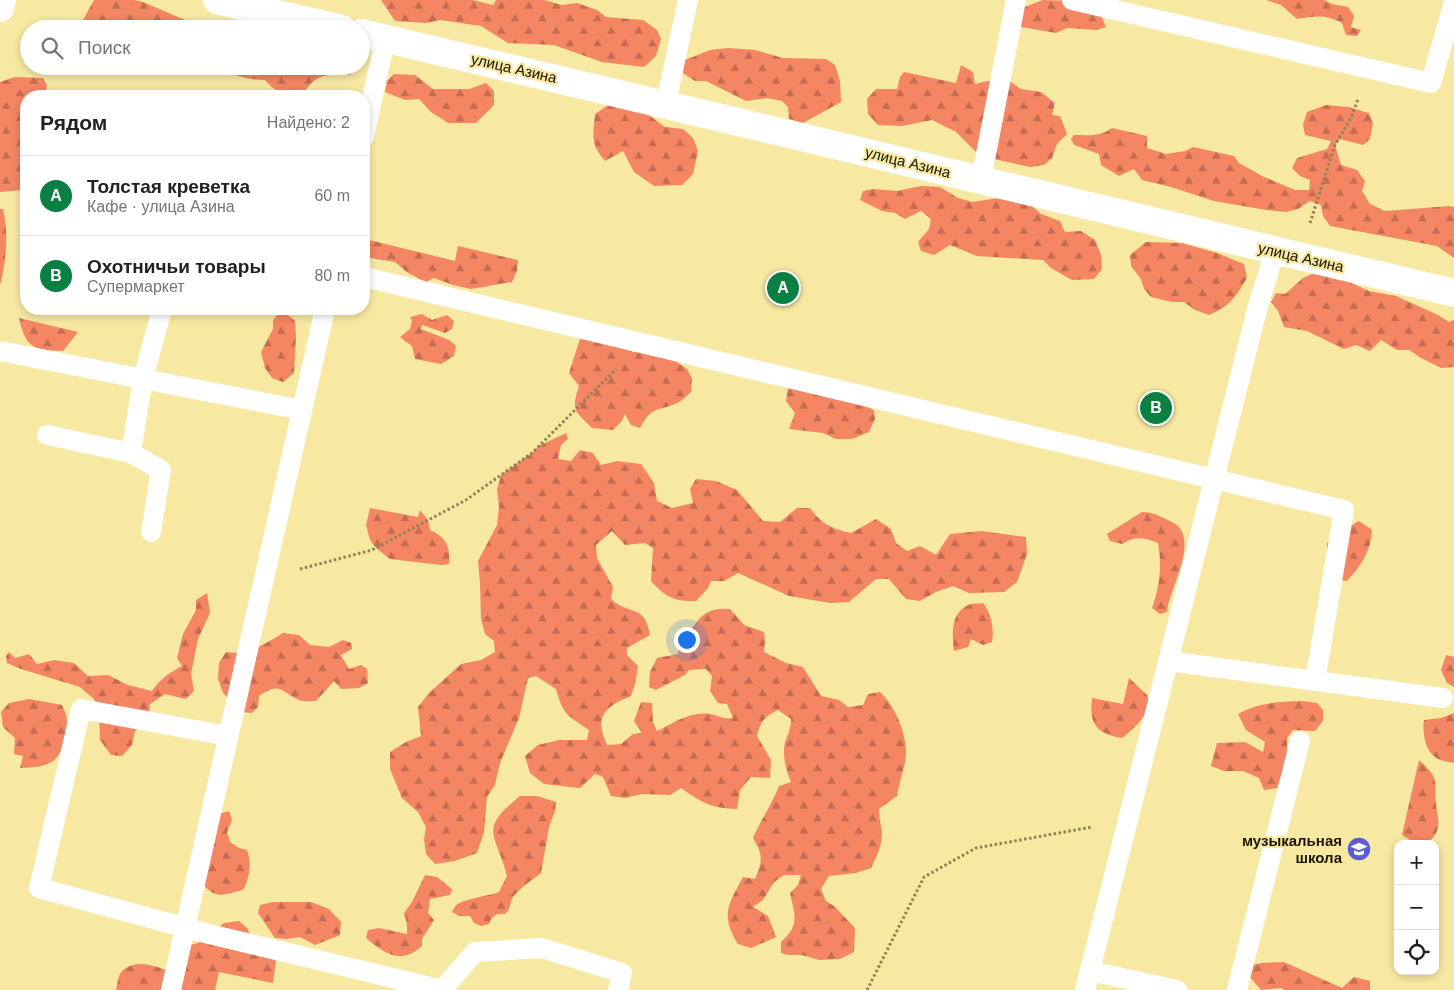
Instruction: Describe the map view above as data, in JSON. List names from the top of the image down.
{
  "streets": {
    "street": ["улица Азина"]
  },
  "places": {
    "school or university": ["музыкальная школа"]
  },
  "page": {
    "search": "Поиск",
    "heading": ["Рядом", "Найдено: 2"],
    "list": [
      {
        "mark": "A",
        "name": "Толстая креветка",
        "note": "Кафе · улица Азина",
        "value": "60 m"
      },
      {
        "mark": "B",
        "name": "Охотничьи товары",
        "note": "Супермаркет",
        "value": "80 m"
      }
    ],
    "pins": ["A", "B"],
    "map_buttons": ["+", "−"]
  }
}
